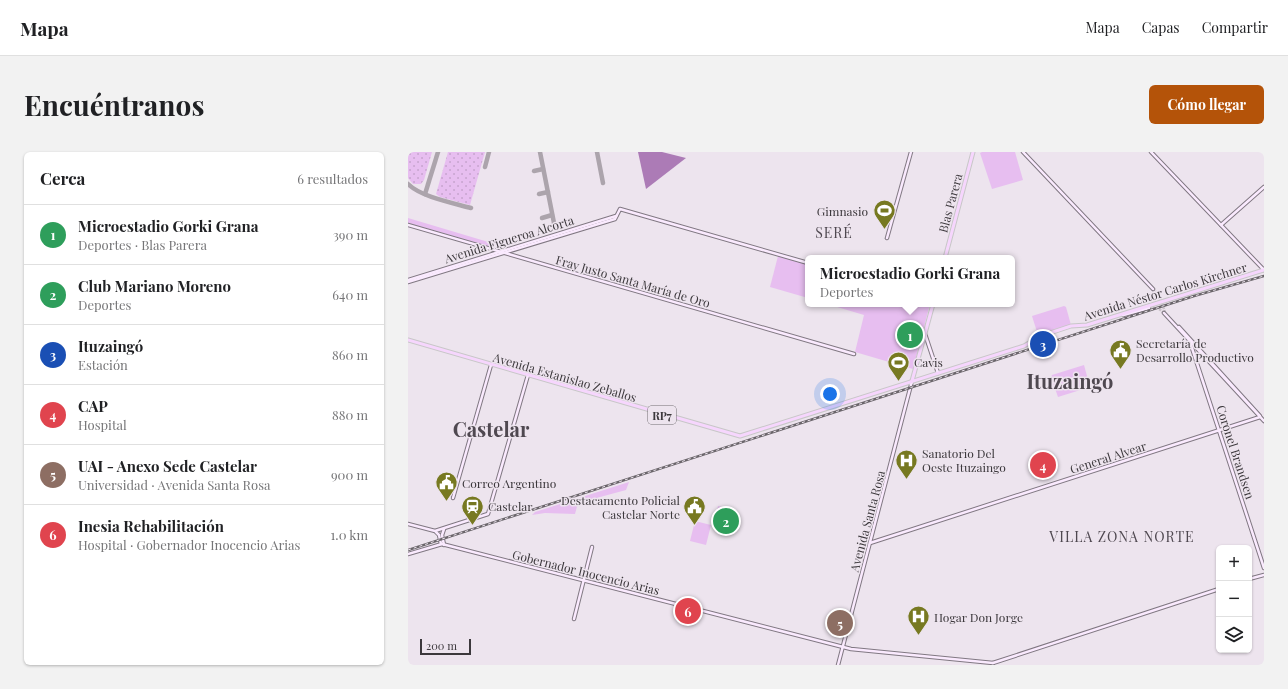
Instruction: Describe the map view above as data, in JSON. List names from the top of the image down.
{
  "streets": {
    "main road": [
      "Blas Parera",
      "Avenida Néstor Carlos Kirchner",
      "Avenida Estanislao Zeballos",
      "RP7"
    ],
    "street": [
      "Avenida Figueroa Alcorta",
      "Fray Justo Santa María de Oro",
      "Coronel Brandsen",
      "General Alvear",
      "Avenida Santa Rosa",
      "Gobernador Inocencio Arias"
    ]
  },
  "crossings": [
    ["Avenida Figueroa Alcorta", "Fray Justo Santa María de Oro"],
    ["Avenida Néstor Carlos Kirchner", "Avenida Estanislao Zeballos"],
    ["Avenida Néstor Carlos Kirchner", "Avenida Santa Rosa"],
    ["Avenida Estanislao Zeballos", "Avenida Santa Rosa"],
    ["Coronel Brandsen", "General Alvear"],
    ["General Alvear", "Avenida Santa Rosa"],
    ["Avenida Santa Rosa", "Gobernador Inocencio Arias"]
  ],
  "districts": [
    "SERÉ",
    "Ituzaingó",
    "Castelar",
    "VILLA ZONA NORTE"
  ],
  "places": {
    "sports": ["Gimnasio", "Cavis"],
    "public building": ["Secretaría de Desarrollo Productivo", "Correo Argentino", "Destacamento Policial Castelar Norte"],
    "hospital": ["Sanatorio Del Oeste Ituzaingo", "Hogar Don Jorge"],
    "station": ["Castelar"]
  },
  "scale_bar": "200 m",
  "page": {
    "header": "Mapa",
    "nav": ["Mapa", "Capas", "Compartir"],
    "buttons": "Cómo llegar",
    "title": "Encuéntranos",
    "heading": ["Cerca", "6 resultados"],
    "list": [
      {
        "mark": "1",
        "name": "Microestadio Gorki Grana",
        "note": "Deportes · Blas Parera",
        "value": "390 m"
      },
      {
        "mark": "2",
        "name": "Club Mariano Moreno",
        "note": "Deportes",
        "value": "640 m"
      },
      {
        "mark": "3",
        "name": "Ituzaingó",
        "note": "Estación",
        "value": "860 m"
      },
      {
        "mark": "4",
        "name": "CAP",
        "note": "Hospital",
        "value": "880 m"
      },
      {
        "mark": "5",
        "name": "UAI - Anexo Sede Castelar",
        "note": "Universidad · Avenida Santa Rosa",
        "value": "900 m"
      },
      {
        "mark": "6",
        "name": "Inesia Rehabilitación",
        "note": "Hospital · Gobernador Inocencio Arias",
        "value": "1.0 km"
      }
    ],
    "popup": ["Microestadio Gorki Grana", "Deportes"],
    "pins": [
      "1",
      "3",
      "4",
      "2",
      "6",
      "5"
    ],
    "map_buttons": ["+", "−"],
    "scale": "200 m"
  }
}
